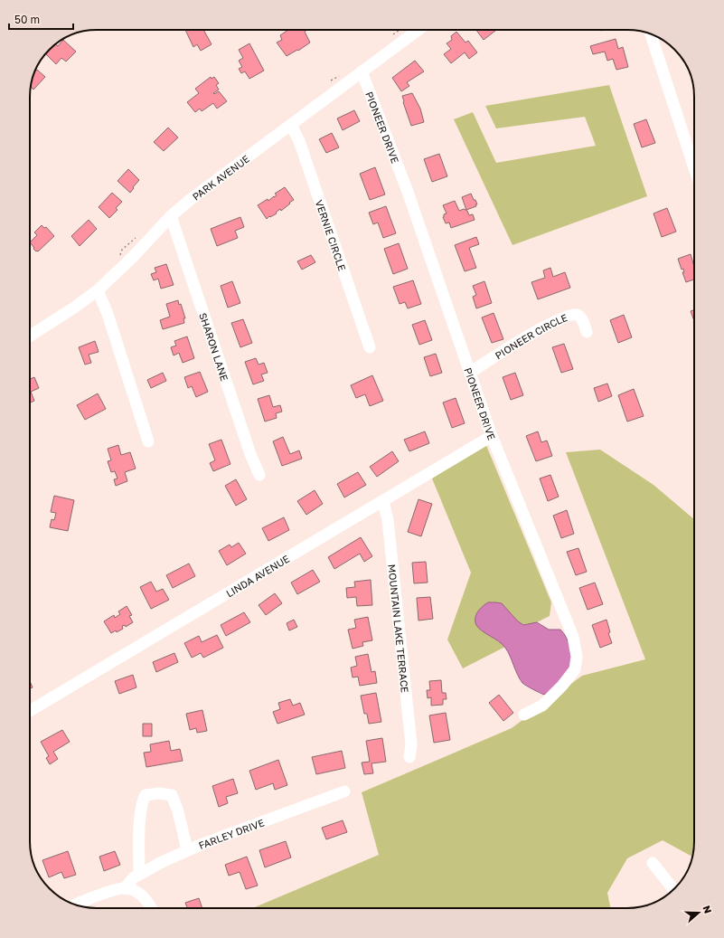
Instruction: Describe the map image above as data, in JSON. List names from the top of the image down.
{
  "streets": {
    "street": [
      "PIONEER DRIVE",
      "PARK AVENUE",
      "VERNIE CIRCLE",
      "PIONEER CIRCLE",
      "SHARON LANE",
      "LINDA AVENUE",
      "MOUNTAIN LAKE TERRACE",
      "FARLEY DRIVE"
    ]
  },
  "crossings": [
    ["PIONEER DRIVE", "PARK AVENUE"],
    ["PIONEER DRIVE", "PIONEER CIRCLE"],
    ["PIONEER DRIVE", "LINDA AVENUE"],
    ["PARK AVENUE", "VERNIE CIRCLE"],
    ["PARK AVENUE", "SHARON LANE"],
    ["LINDA AVENUE", "MOUNTAIN LAKE TERRACE"]
  ],
  "scale_bar": "50 m",
  "north": "right"
}
